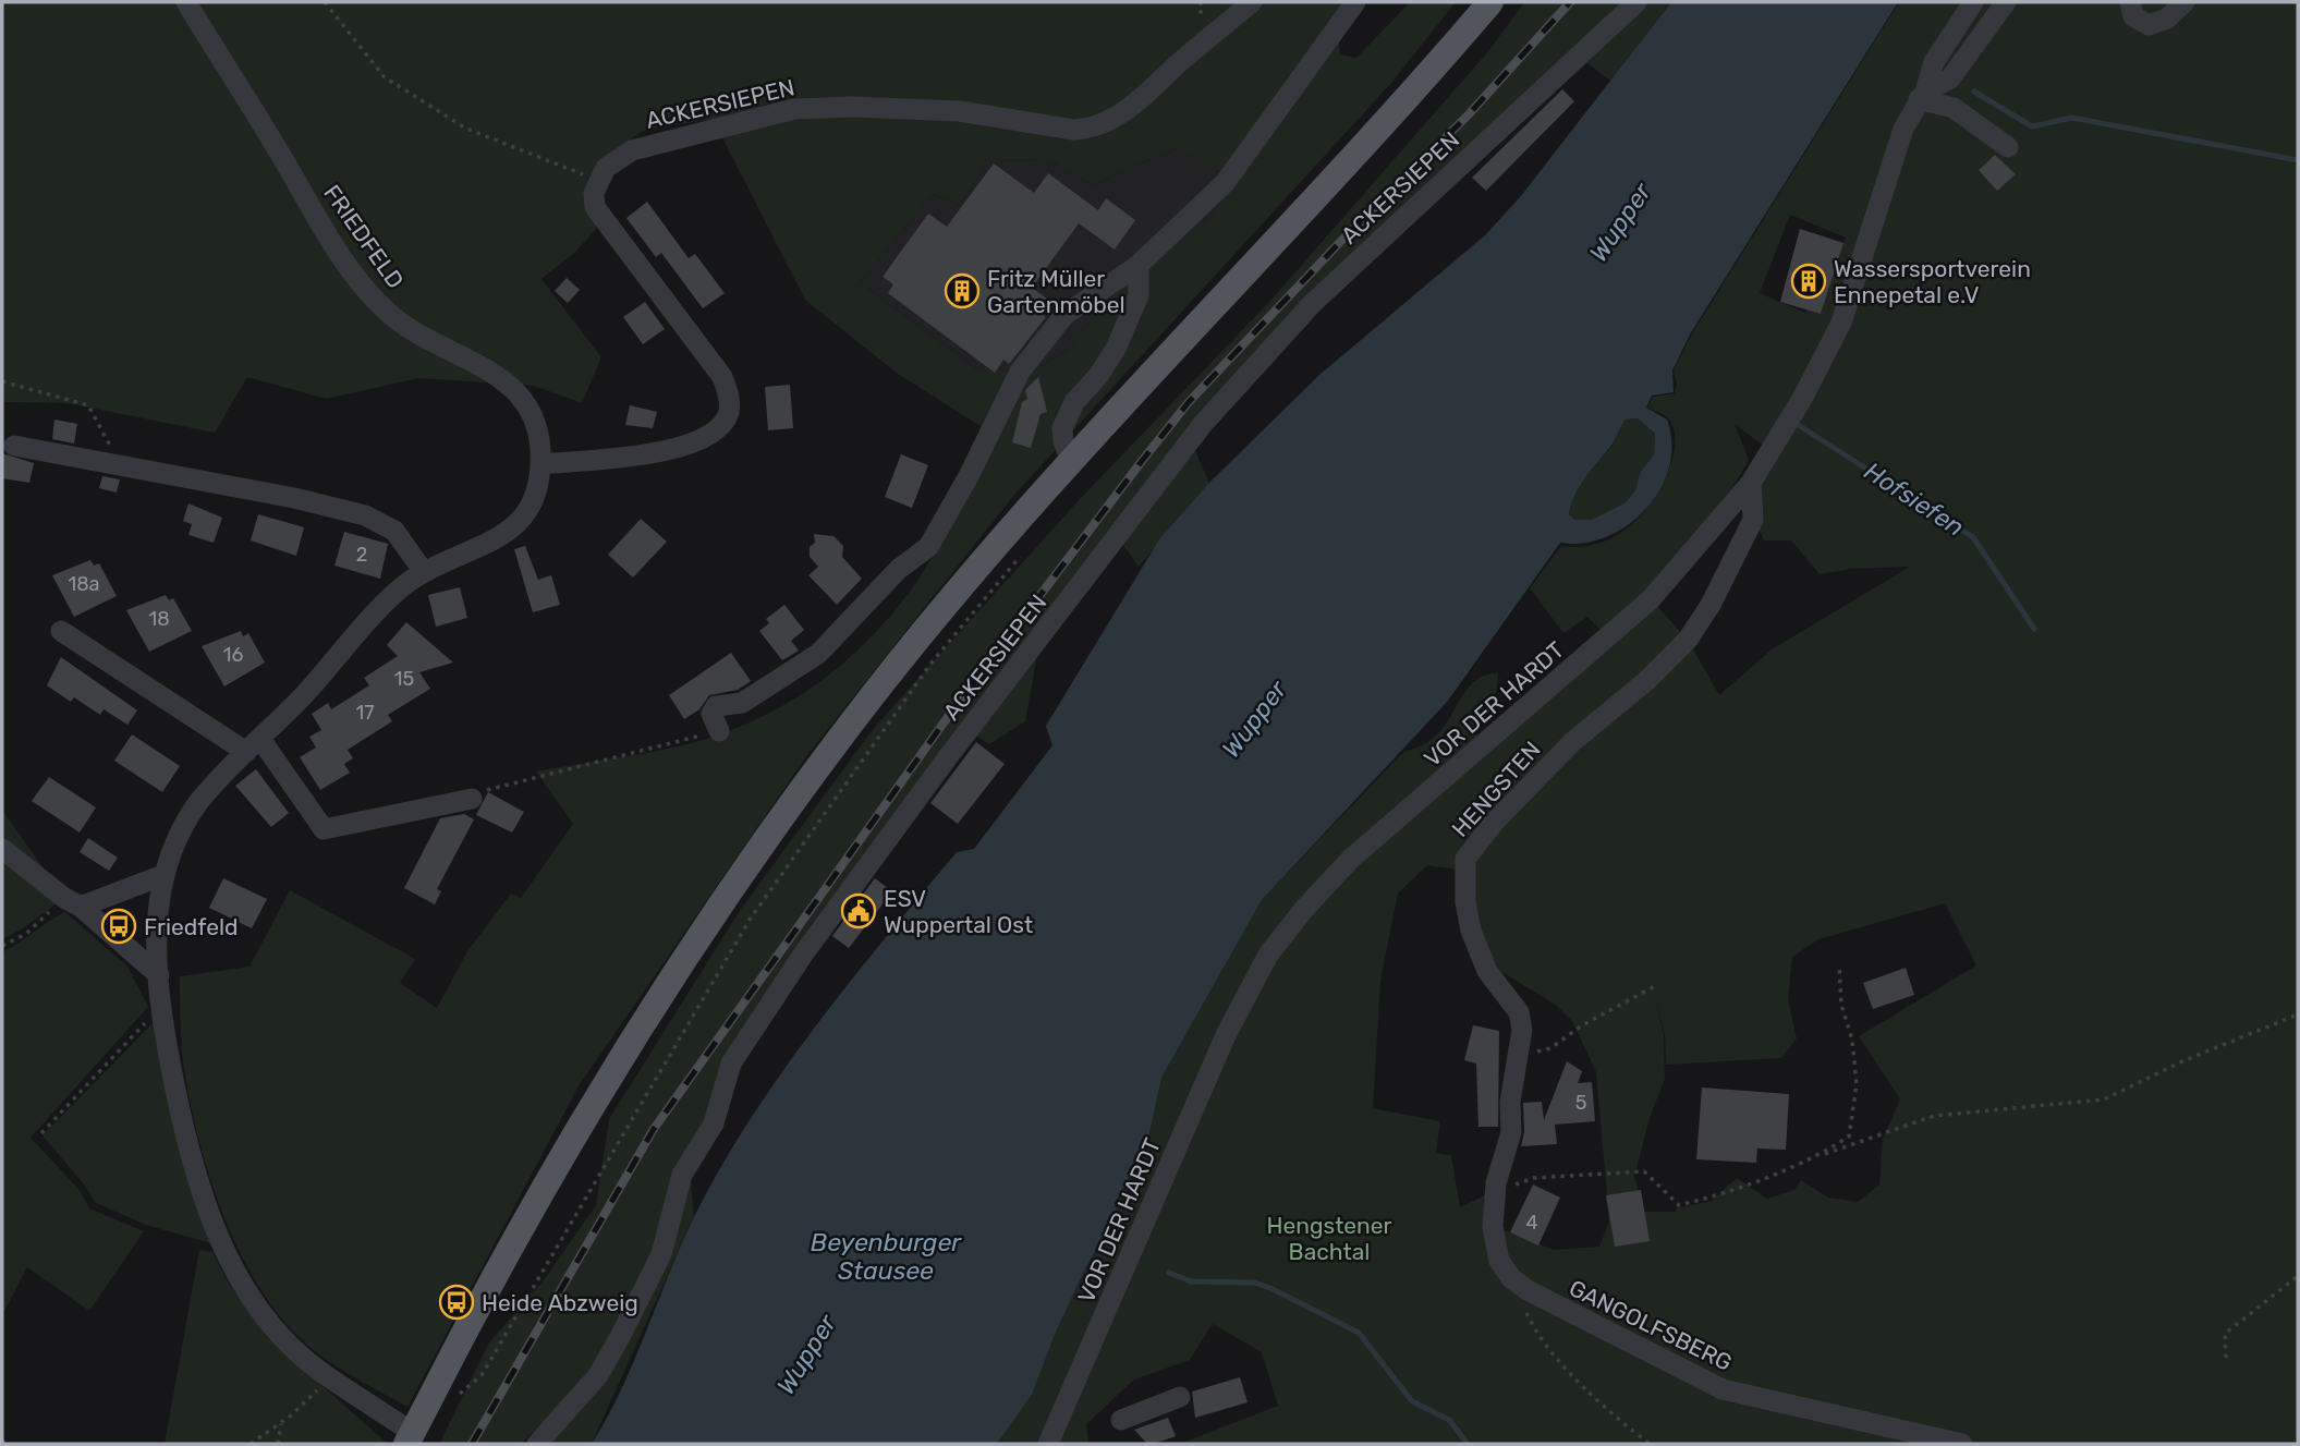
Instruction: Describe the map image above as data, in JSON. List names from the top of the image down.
{
  "streets": {
    "street": [
      "ACKERSIEPEN",
      "FRIEDFELD",
      "VOR DER HARDT",
      "HENGSTEN",
      "GANGOLFSBERG"
    ]
  },
  "crossings": [
    ["VOR DER HARDT", "HENGSTEN"],
    ["HENGSTEN", "GANGOLFSBERG"]
  ],
  "water": ["Wupper", "Hofsiefen", "Beyenburger Stausee"],
  "parks": ["Hengstener Bachtal"],
  "places": {
    "building": ["Wassersportverein Ennepetal e.V", "Fritz Müller Gartenmöbel"],
    "public building": ["ESV Wuppertal Ost"],
    "bus stop": ["Friedfeld", "Heide Abzweig"]
  },
  "house_numbers": [
    "2",
    "18a",
    "18",
    "16",
    "15",
    "17",
    "5",
    "4"
  ]
}
